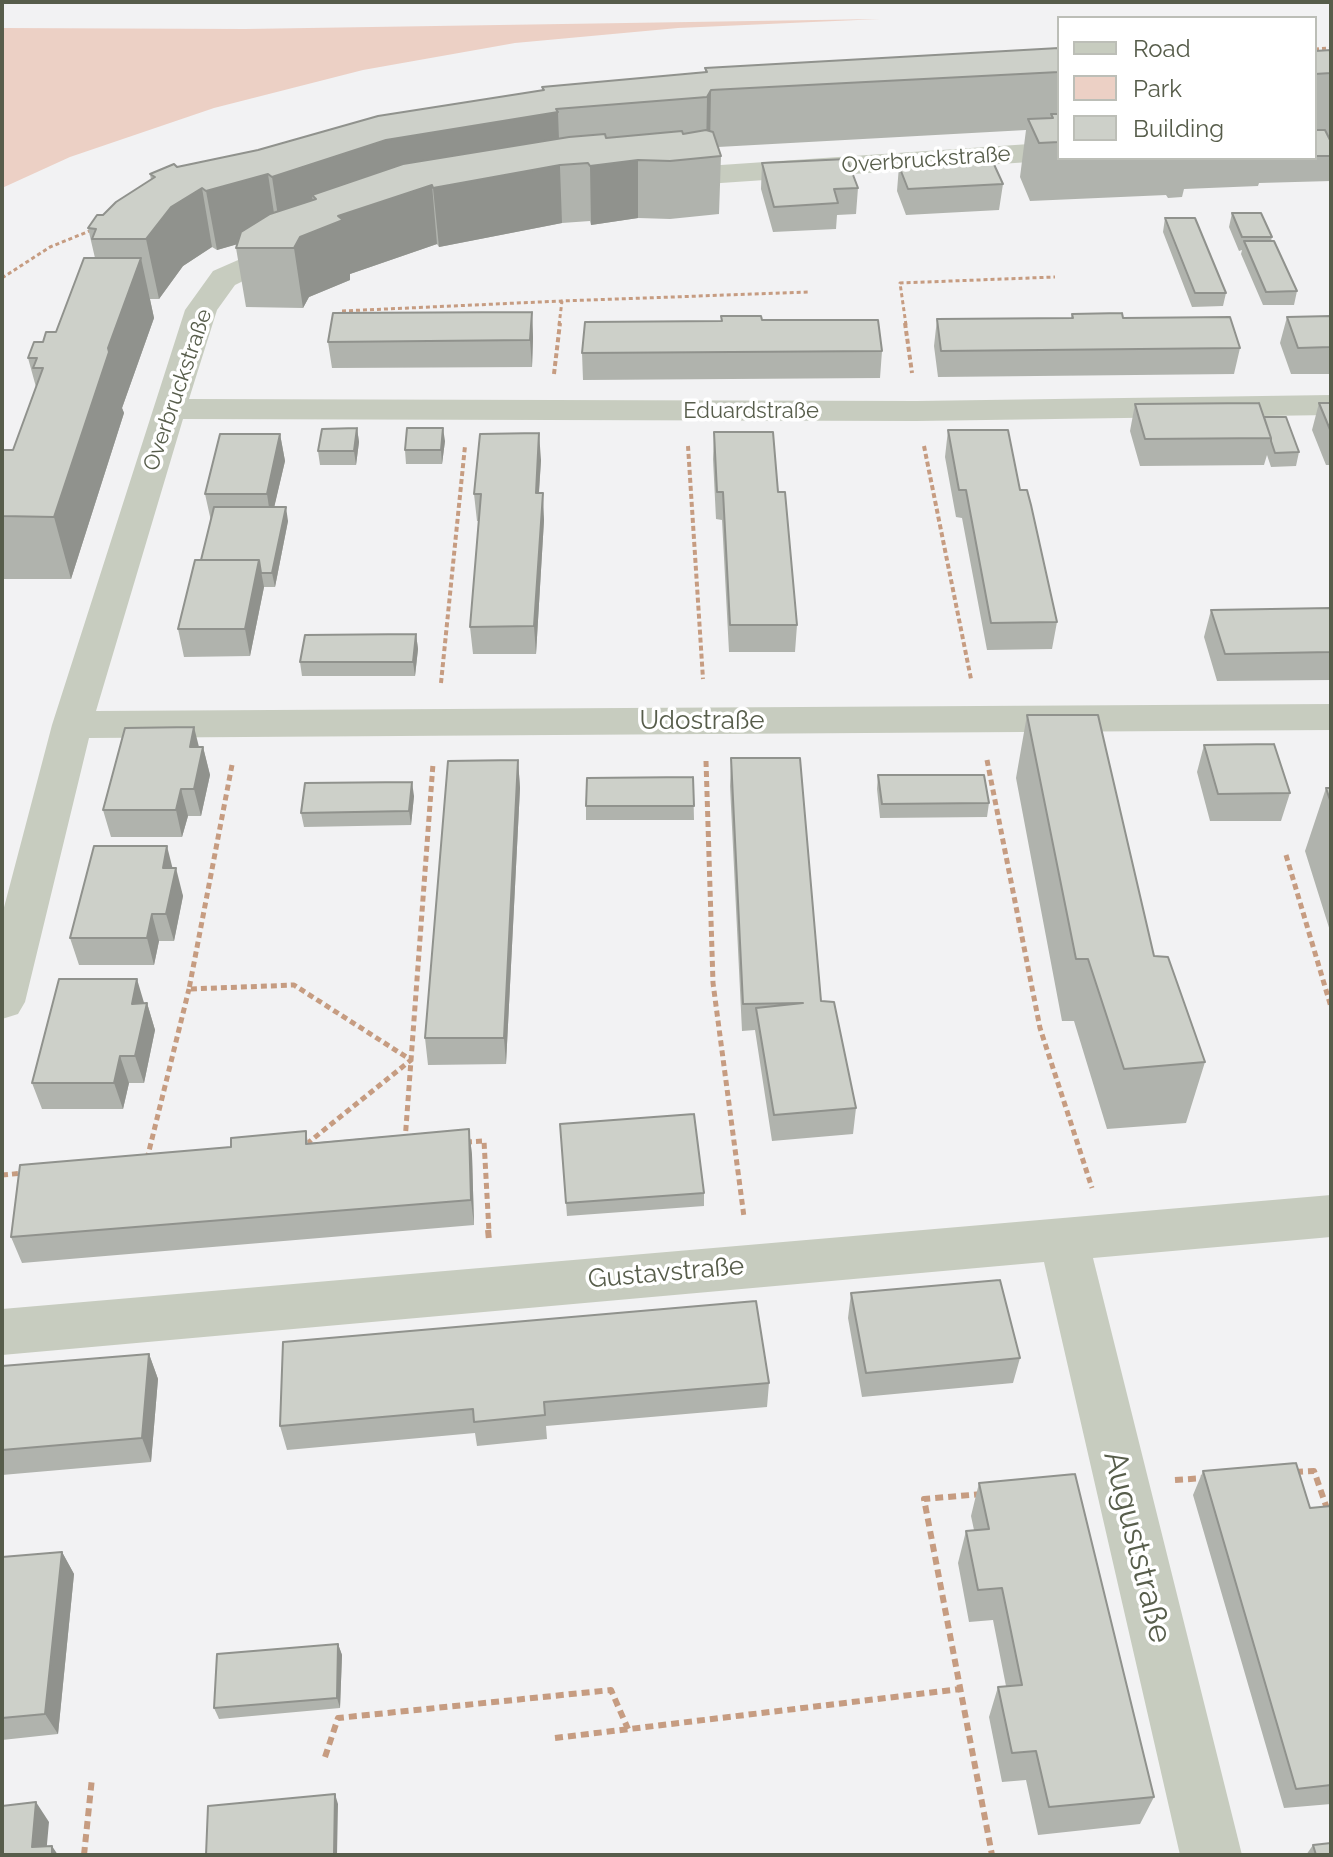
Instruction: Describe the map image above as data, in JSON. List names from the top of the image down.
{
  "streets": {
    "street": [
      "Overbruckstraße",
      "Eduardstraße",
      "Udostraße",
      "Gustavstraße",
      "Auguststraße"
    ]
  },
  "crossings": [
    ["Overbruckstraße", "Eduardstraße"],
    ["Overbruckstraße", "Udostraße"],
    ["Gustavstraße", "Auguststraße"]
  ],
  "legend": ["Road", "Park", "Building"]
}
